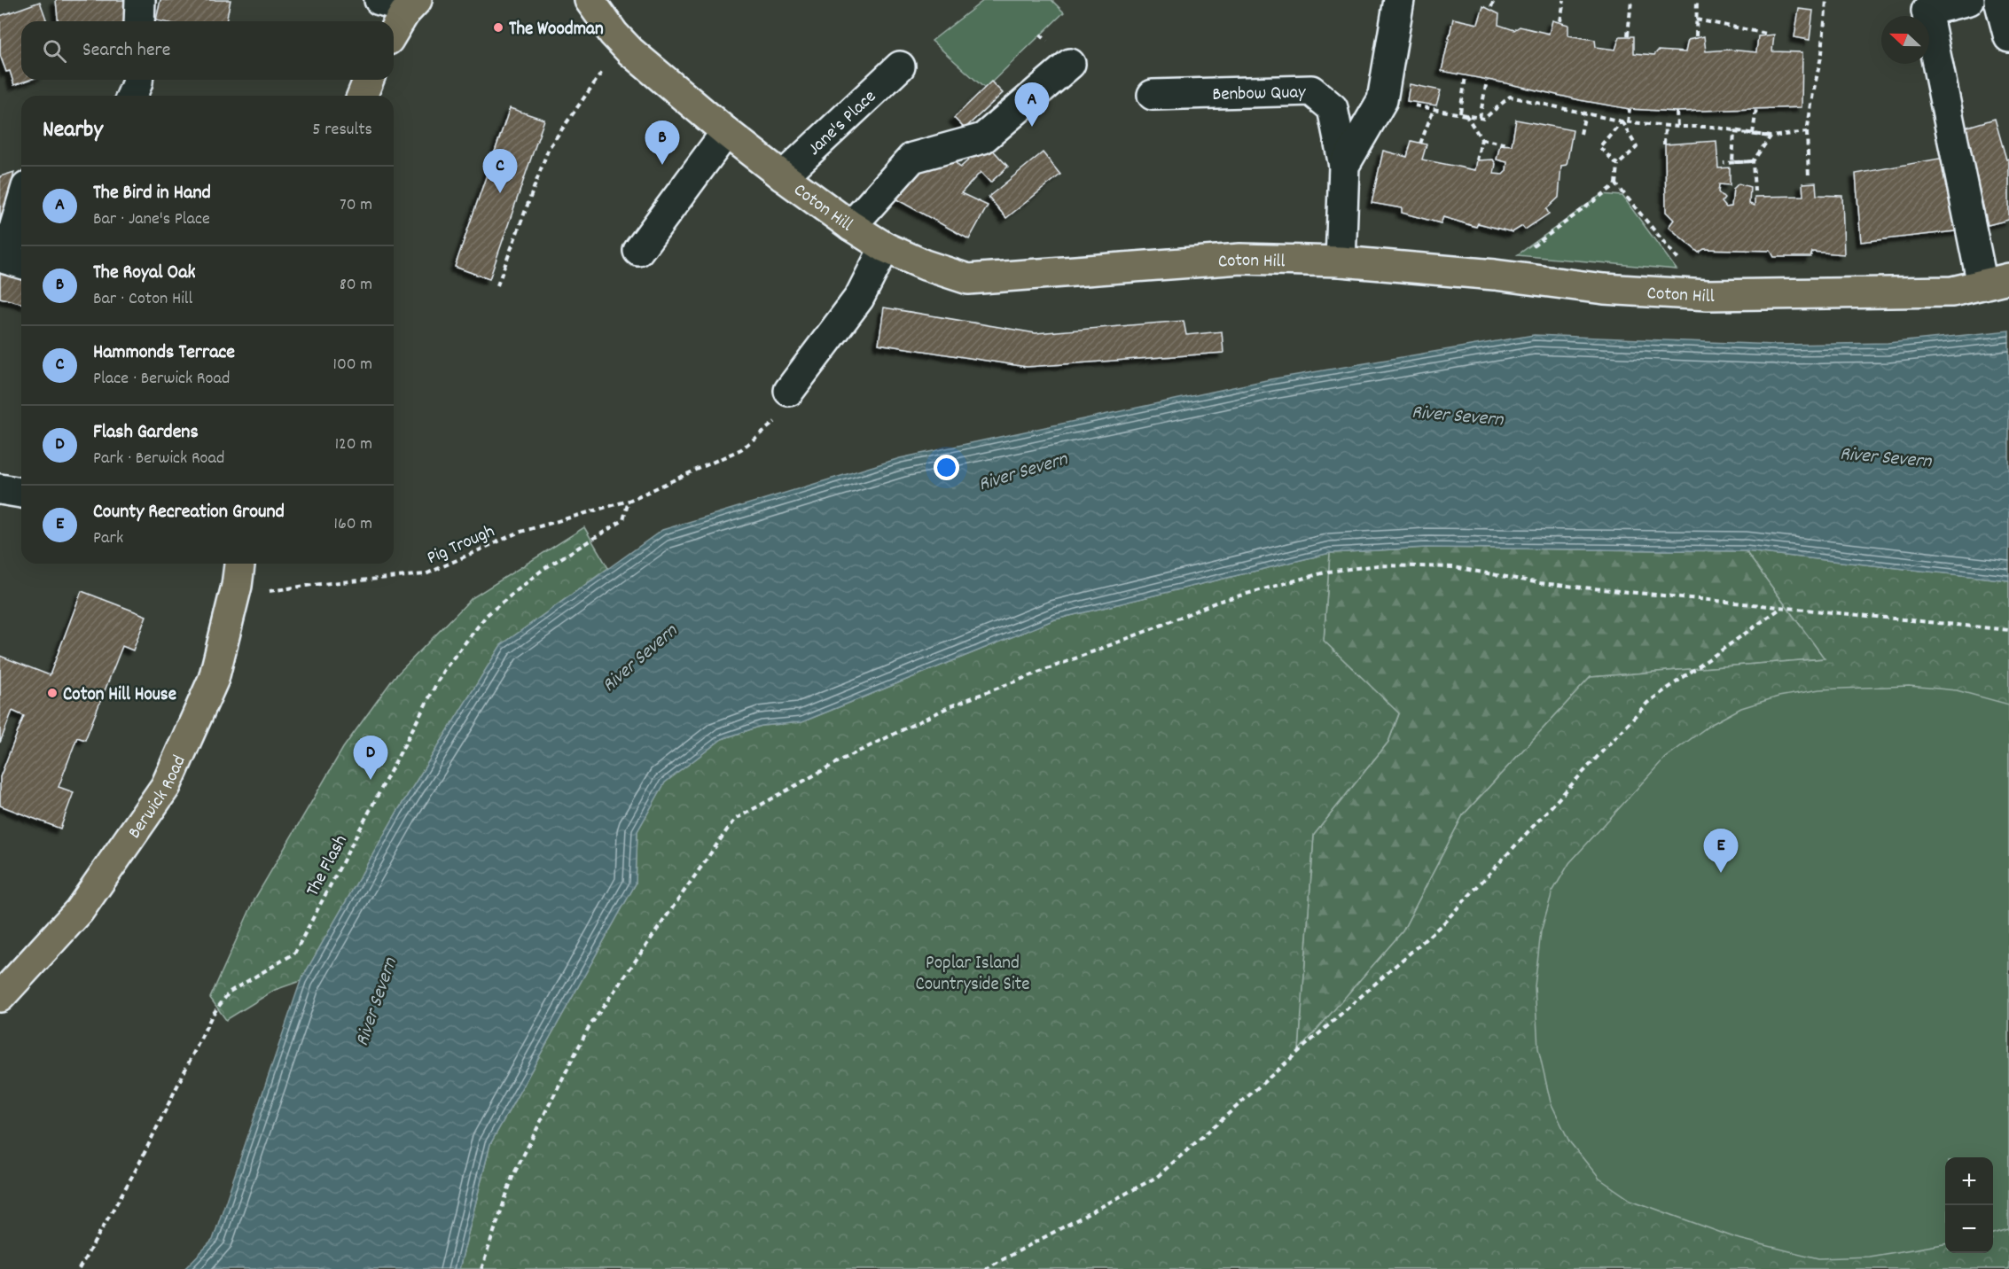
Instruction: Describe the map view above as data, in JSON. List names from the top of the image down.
{
  "streets": {
    "main road": ["Coton Hill", "Berwick Road"],
    "street": ["Benbow Quay", "Jane's Place"],
    "path": ["Pig Trough", "The Flash"]
  },
  "crossings": [
    ["Benbow Quay", "Coton Hill"],
    ["Jane's Place", "Coton Hill"],
    ["Pig Trough", "The Flash"]
  ],
  "water": ["River Severn"],
  "parks": ["Poplar Island Countryside Site"],
  "places": ["The Woodman", "Coton Hill House"],
  "north": "left",
  "page": {
    "search": "Search here",
    "pins": [
      "A",
      "B",
      "C",
      "D",
      "E"
    ],
    "heading": ["Nearby", "5 results"],
    "list": [
      {
        "mark": "A",
        "name": "The Bird in Hand",
        "note": "Bar · Jane's Place",
        "value": "70 m"
      },
      {
        "mark": "B",
        "name": "The Royal Oak",
        "note": "Bar · Coton Hill",
        "value": "80 m"
      },
      {
        "mark": "C",
        "name": "Hammonds Terrace",
        "note": "Place · Berwick Road",
        "value": "100 m"
      },
      {
        "mark": "D",
        "name": "Flash Gardens",
        "note": "Park · Berwick Road",
        "value": "120 m"
      },
      {
        "mark": "E",
        "name": "County Recreation Ground",
        "note": "Park",
        "value": "160 m"
      }
    ],
    "map_buttons": ["+", "−"]
  }
}
